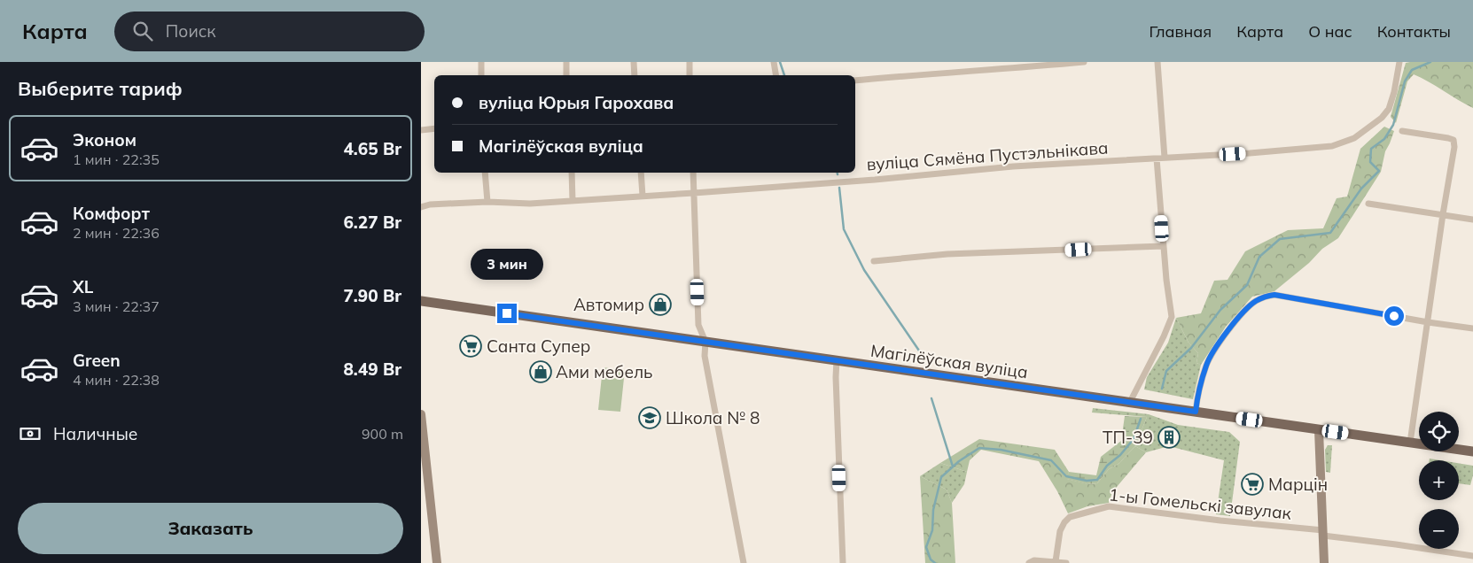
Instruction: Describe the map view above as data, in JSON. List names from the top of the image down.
{
  "streets": {
    "main road": ["Магілёўская вуліца"],
    "street": ["вуліца Сямёна Пустэльнікава", "1-ы Гомельскі завулак"]
  },
  "places": {
    "shop": ["Автомир", "Ами мебель"],
    "supermarket": ["Санта Супер", "Марцін"],
    "school or university": ["Школа № 8"],
    "building": ["ТП-39"]
  },
  "page": {
    "header": "Карта",
    "search": "Поиск",
    "nav": [
      "Главная",
      "Карта",
      "О нас",
      "Контакты"
    ],
    "heading": "Выберите тариф",
    "banner": ["вуліца Юрыя Гарохава", "Магілёўская вуліца"],
    "list": [
      {
        "name": "Эконом",
        "note": "1 мин · 22:35",
        "value": "4.65 Br"
      },
      {
        "name": "Комфорт",
        "note": "2 мин · 22:36",
        "value": "6.27 Br"
      },
      {
        "name": "XL",
        "note": "3 мин · 22:37",
        "value": "7.90 Br"
      },
      {
        "name": "Green",
        "note": "4 мин · 22:38",
        "value": "8.49 Br"
      }
    ],
    "bubble": "3 мин",
    "pay": ["Наличные", "900 m"],
    "map_buttons": ["+", "−"],
    "buttons": "Заказать"
  }
}
